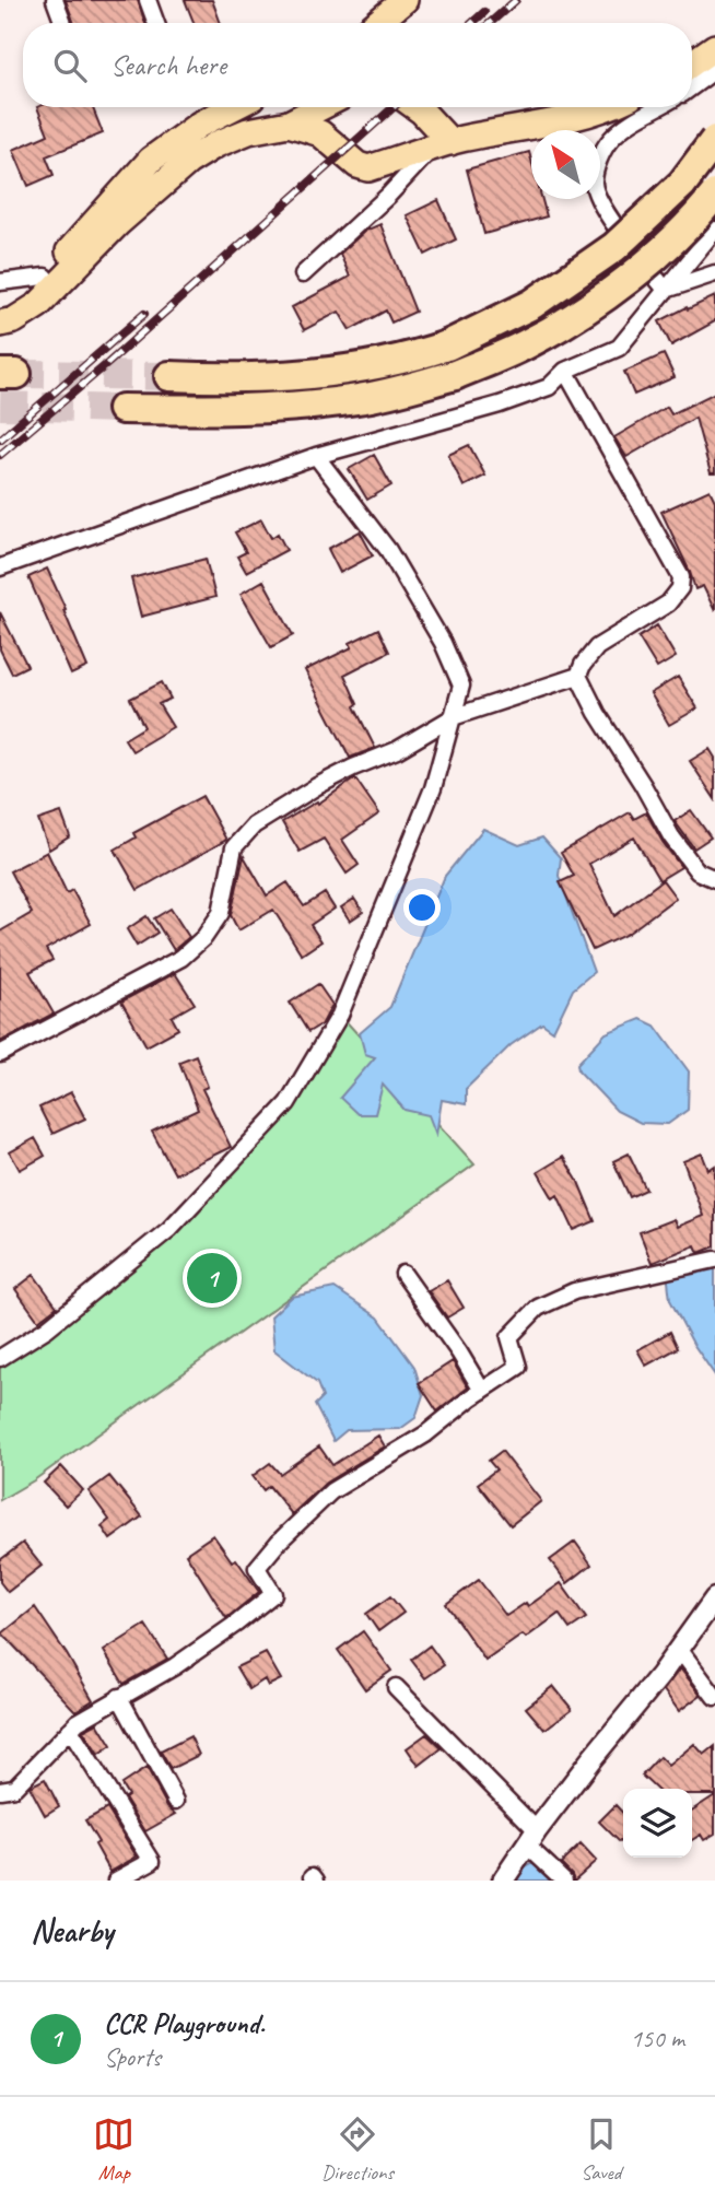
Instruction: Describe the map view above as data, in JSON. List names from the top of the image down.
{
  "north": "top left",
  "page": {
    "search": "Search here",
    "pins": "1",
    "heading": "Nearby",
    "list": [
      {
        "mark": "1",
        "name": "CCR Playground.",
        "note": "Sports",
        "value": "150 m"
      }
    ],
    "nav": ["Map", "Directions", "Saved"]
  }
}
